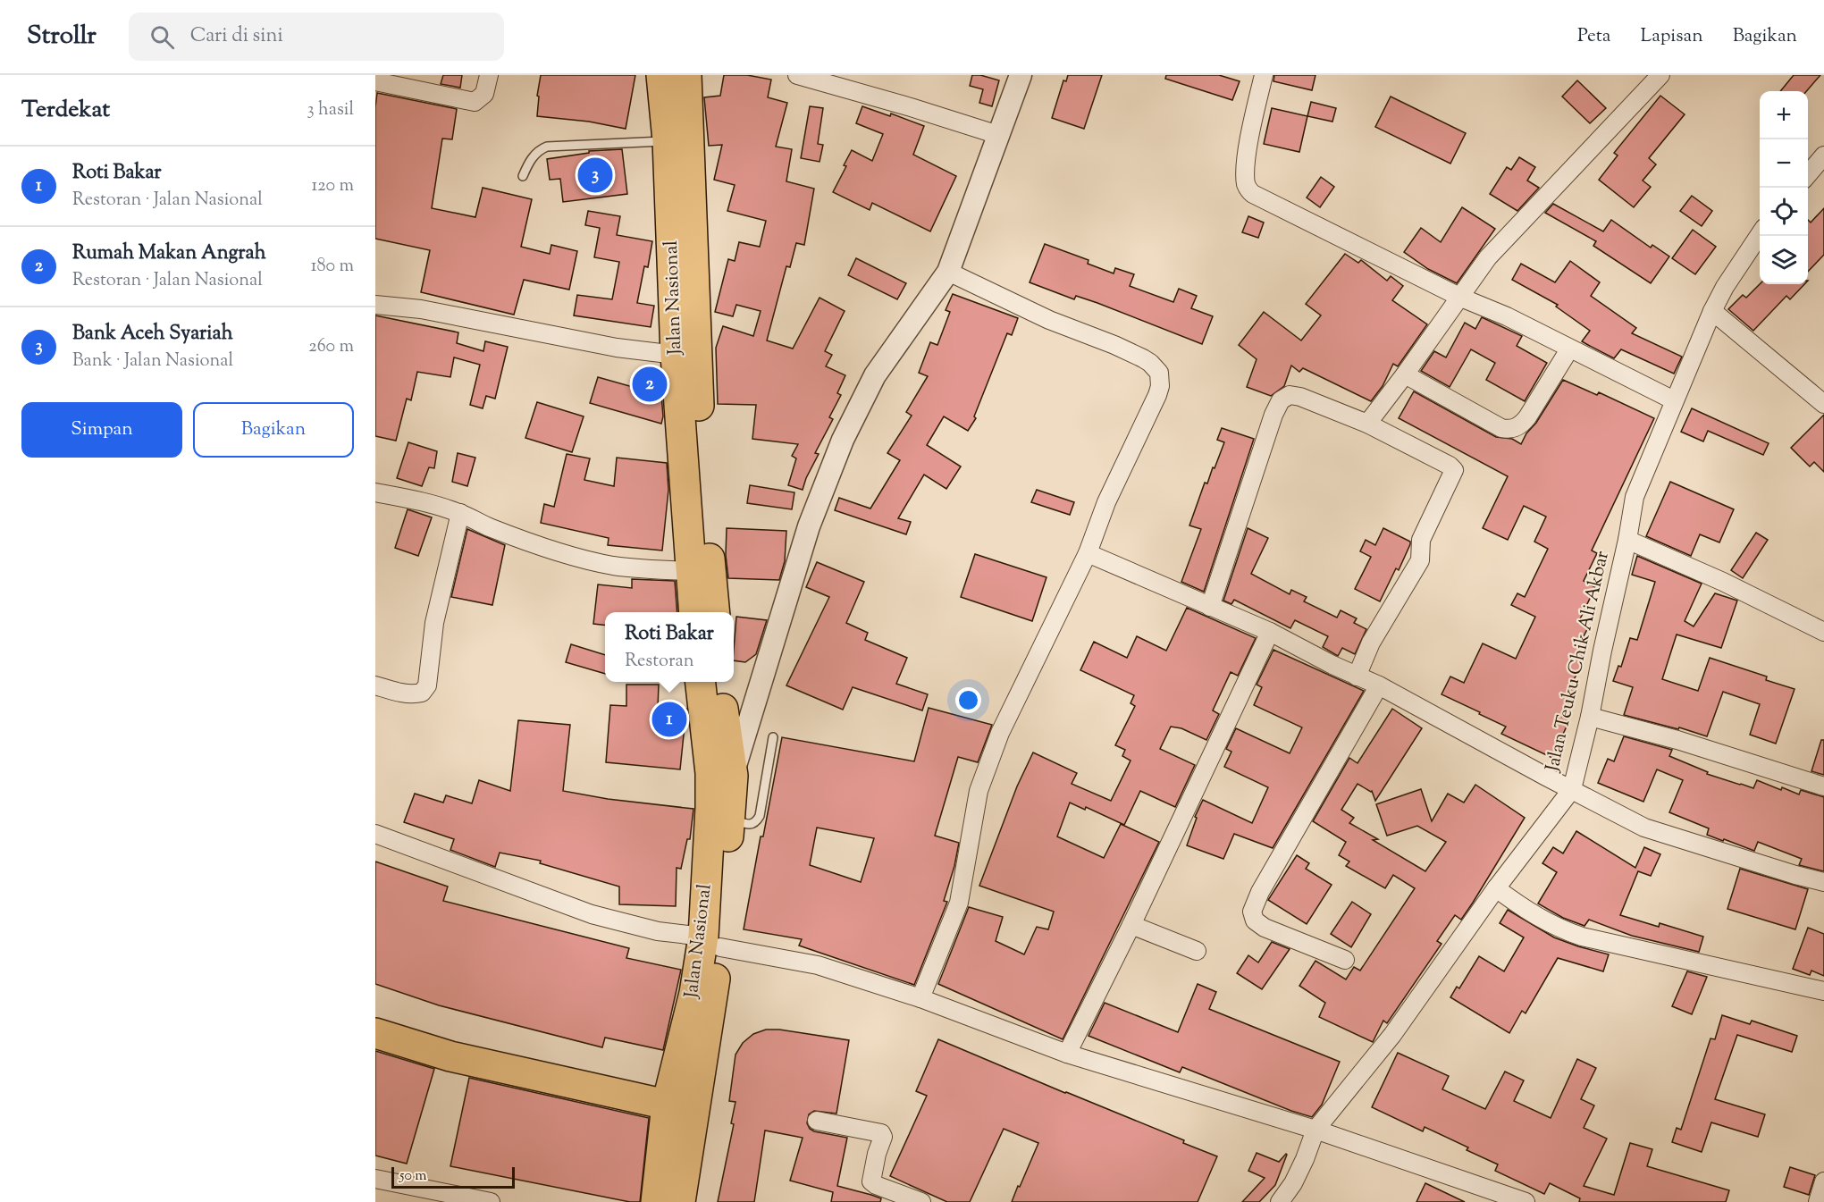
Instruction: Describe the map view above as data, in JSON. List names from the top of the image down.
{
  "streets": {
    "highway": ["Jalan Nasional"],
    "street": ["Jalan Teuku Chik Ali Akbar"]
  },
  "scale_bar": "50 m",
  "page": {
    "header": "Strollr",
    "search": "Cari di sini",
    "nav": ["Peta", "Lapisan", "Bagikan"],
    "heading": ["Terdekat", "3 hasil"],
    "map_buttons": ["+", "−"],
    "list": [
      {
        "mark": "1",
        "name": "Roti Bakar",
        "note": "Restoran · Jalan Nasional",
        "value": "120 m"
      },
      {
        "mark": "2",
        "name": "Rumah Makan Angrah",
        "note": "Restoran · Jalan Nasional",
        "value": "180 m"
      },
      {
        "mark": "3",
        "name": "Bank Aceh Syariah",
        "note": "Bank · Jalan Nasional",
        "value": "260 m"
      }
    ],
    "pins": ["3", "2", "1"],
    "buttons": ["Simpan", "Bagikan"],
    "popup": ["Roti Bakar", "Restoran"],
    "scale": "50 m"
  }
}
